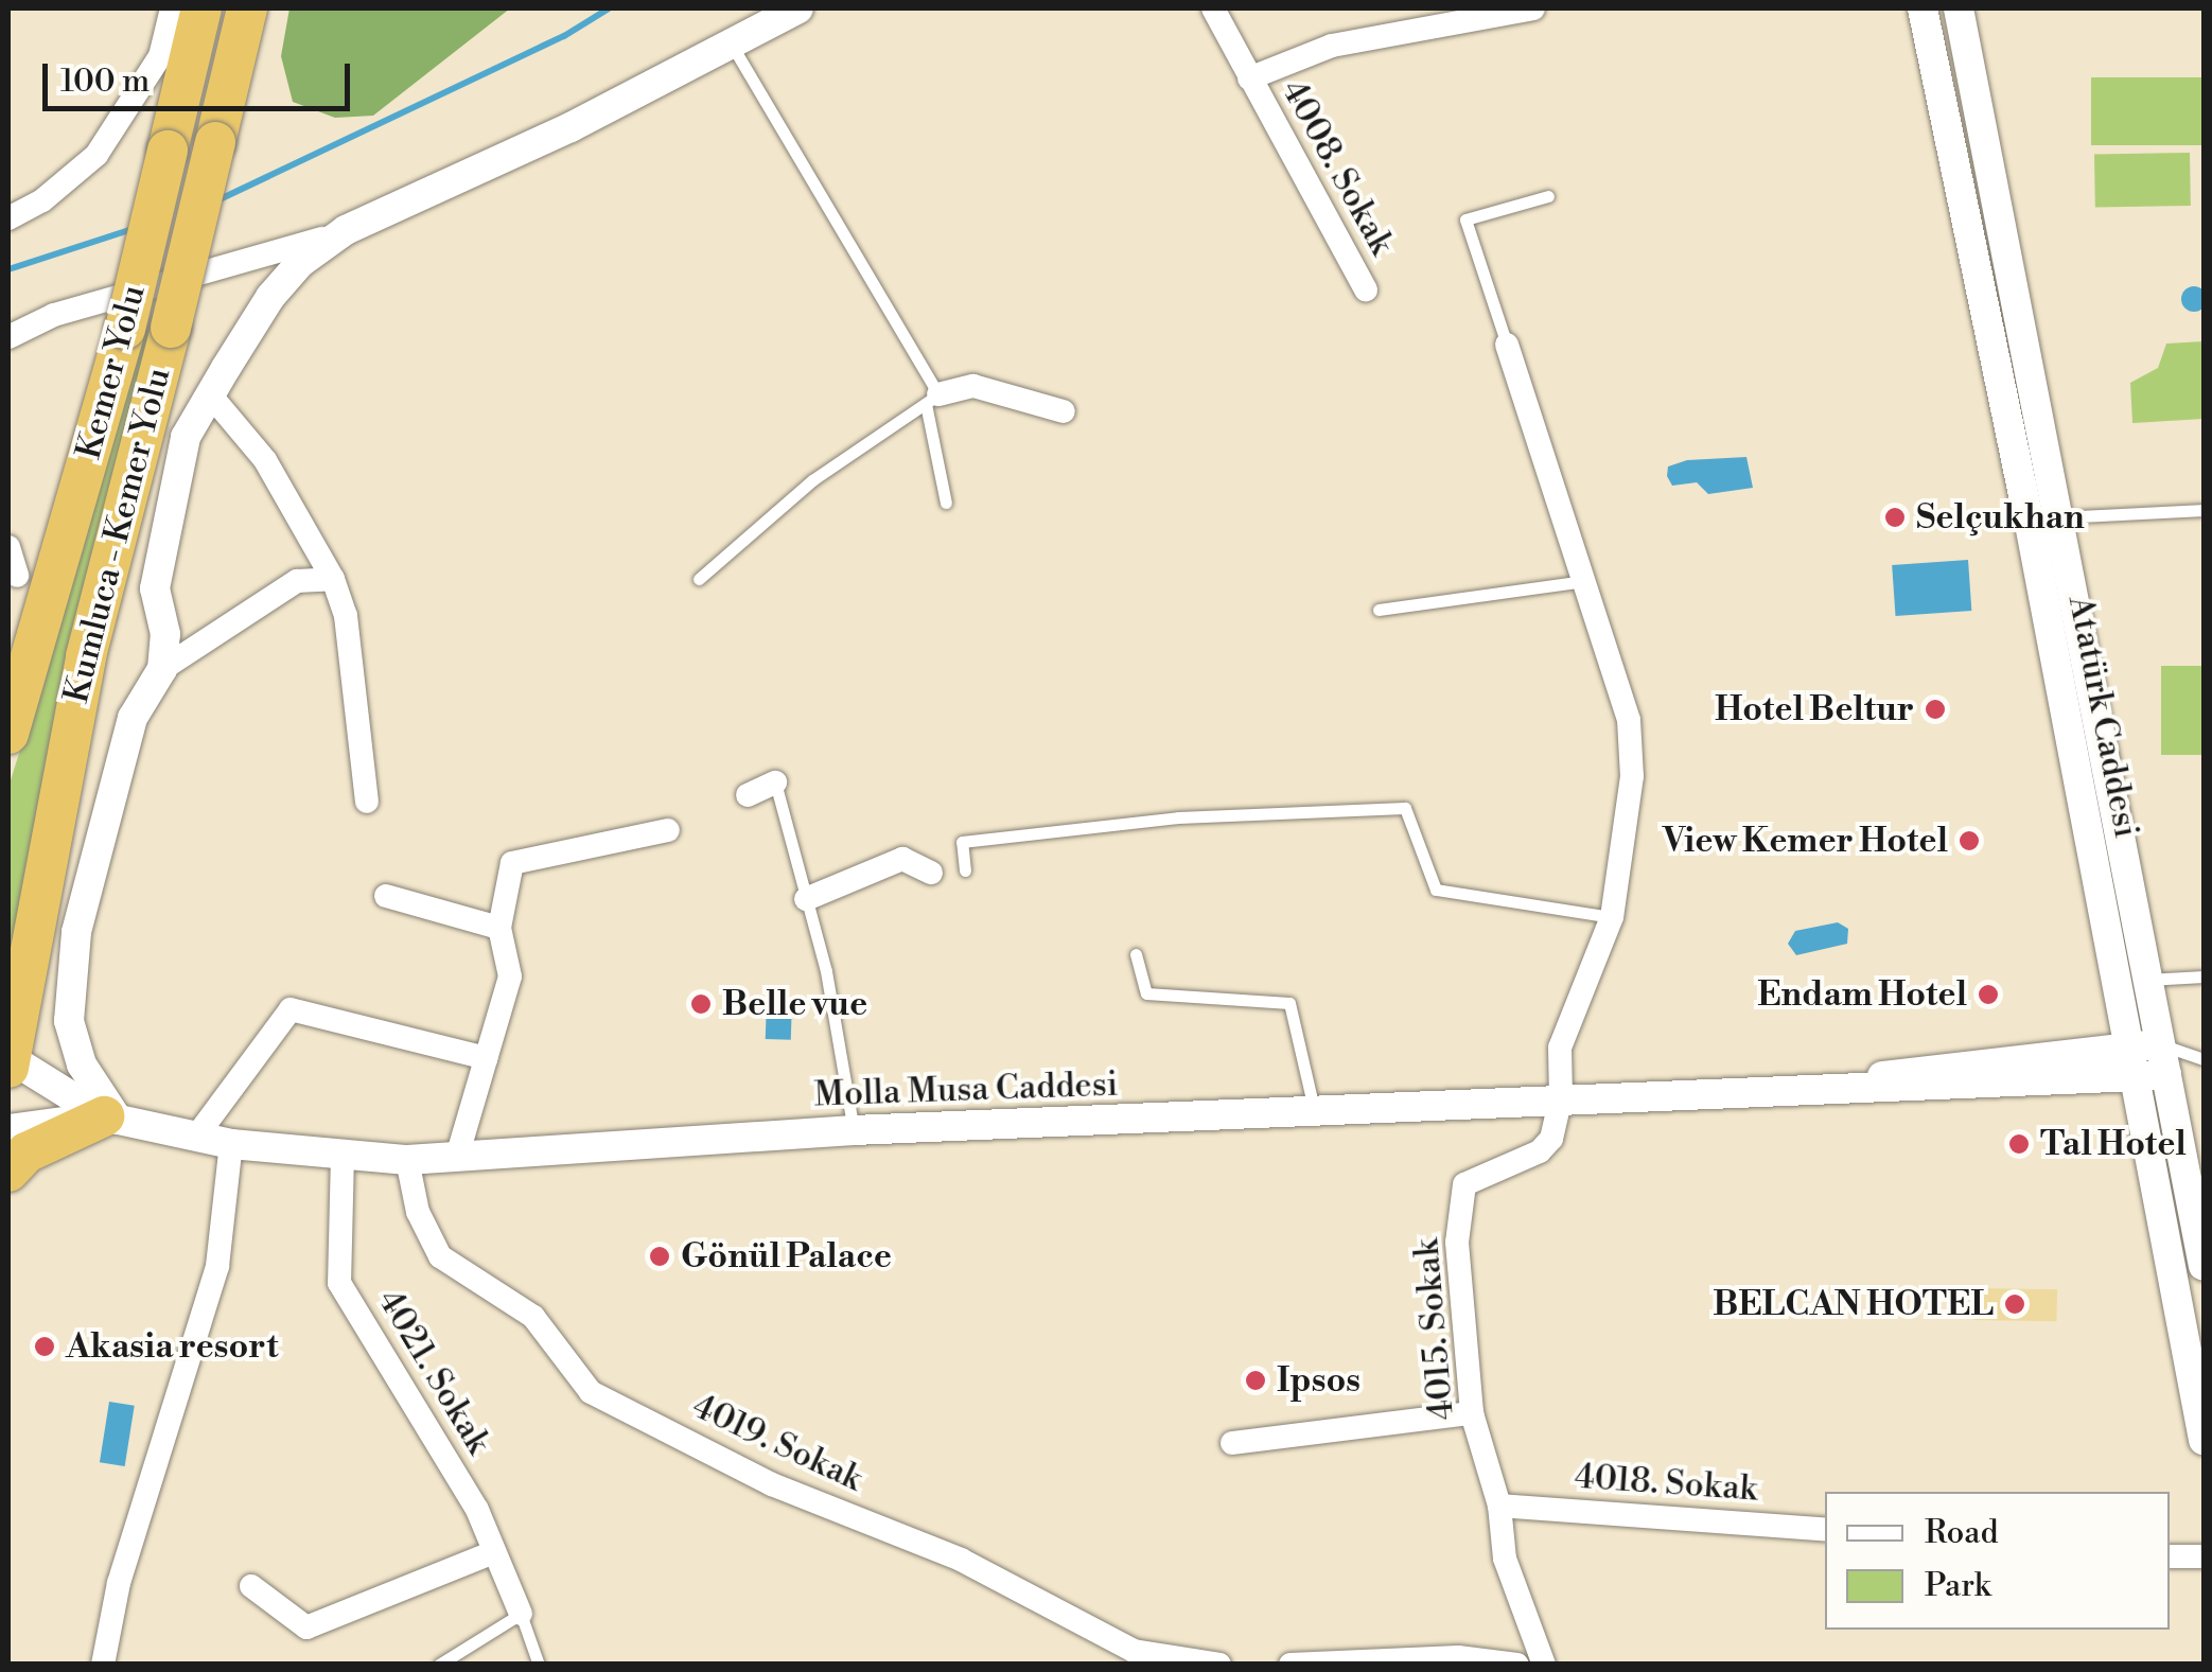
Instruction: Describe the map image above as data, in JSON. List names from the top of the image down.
{
  "streets": {
    "highway": ["Kemer Yolu", "Kumluca - Kemer Yolu"],
    "street": [
      "4008. Sokak",
      "Atatürk Caddesi",
      "Molla Musa Caddesi",
      "4015. Sokak",
      "4021. Sokak",
      "4019. Sokak",
      "4018. Sokak"
    ]
  },
  "crossings": [
    ["Molla Musa Caddesi", "4015. Sokak"],
    ["Molla Musa Caddesi", "4021. Sokak"],
    ["Molla Musa Caddesi", "4019. Sokak"],
    ["4015. Sokak", "4018. Sokak"]
  ],
  "places": [
    "Selçukhan",
    "Hotel Beltur",
    "View Kemer Hotel",
    "Endam Hotel",
    "Belle vue",
    "Tal Hotel",
    "Gönül Palace",
    "BELCAN HOTEL",
    "Akasia resort",
    "Ipsos"
  ],
  "legend": ["Road", "Park"],
  "scale_bar": "100 m"
}
